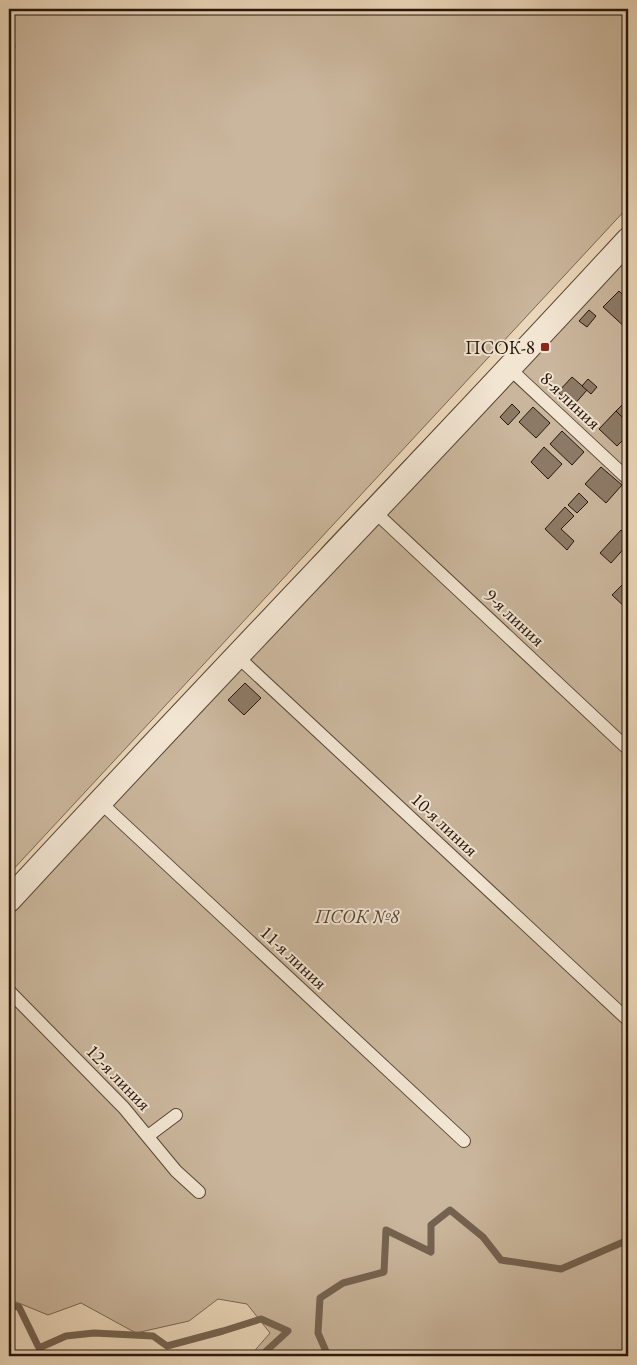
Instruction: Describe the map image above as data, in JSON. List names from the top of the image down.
{
  "streets": {
    "lane": [
      "8-я линия",
      "9-я линия",
      "10-я линия",
      "11-я линия",
      "12-я линия"
    ]
  },
  "parks": ["ПСОК №8"],
  "places": {
    "transit": ["ПСОК-8"]
  }
}
